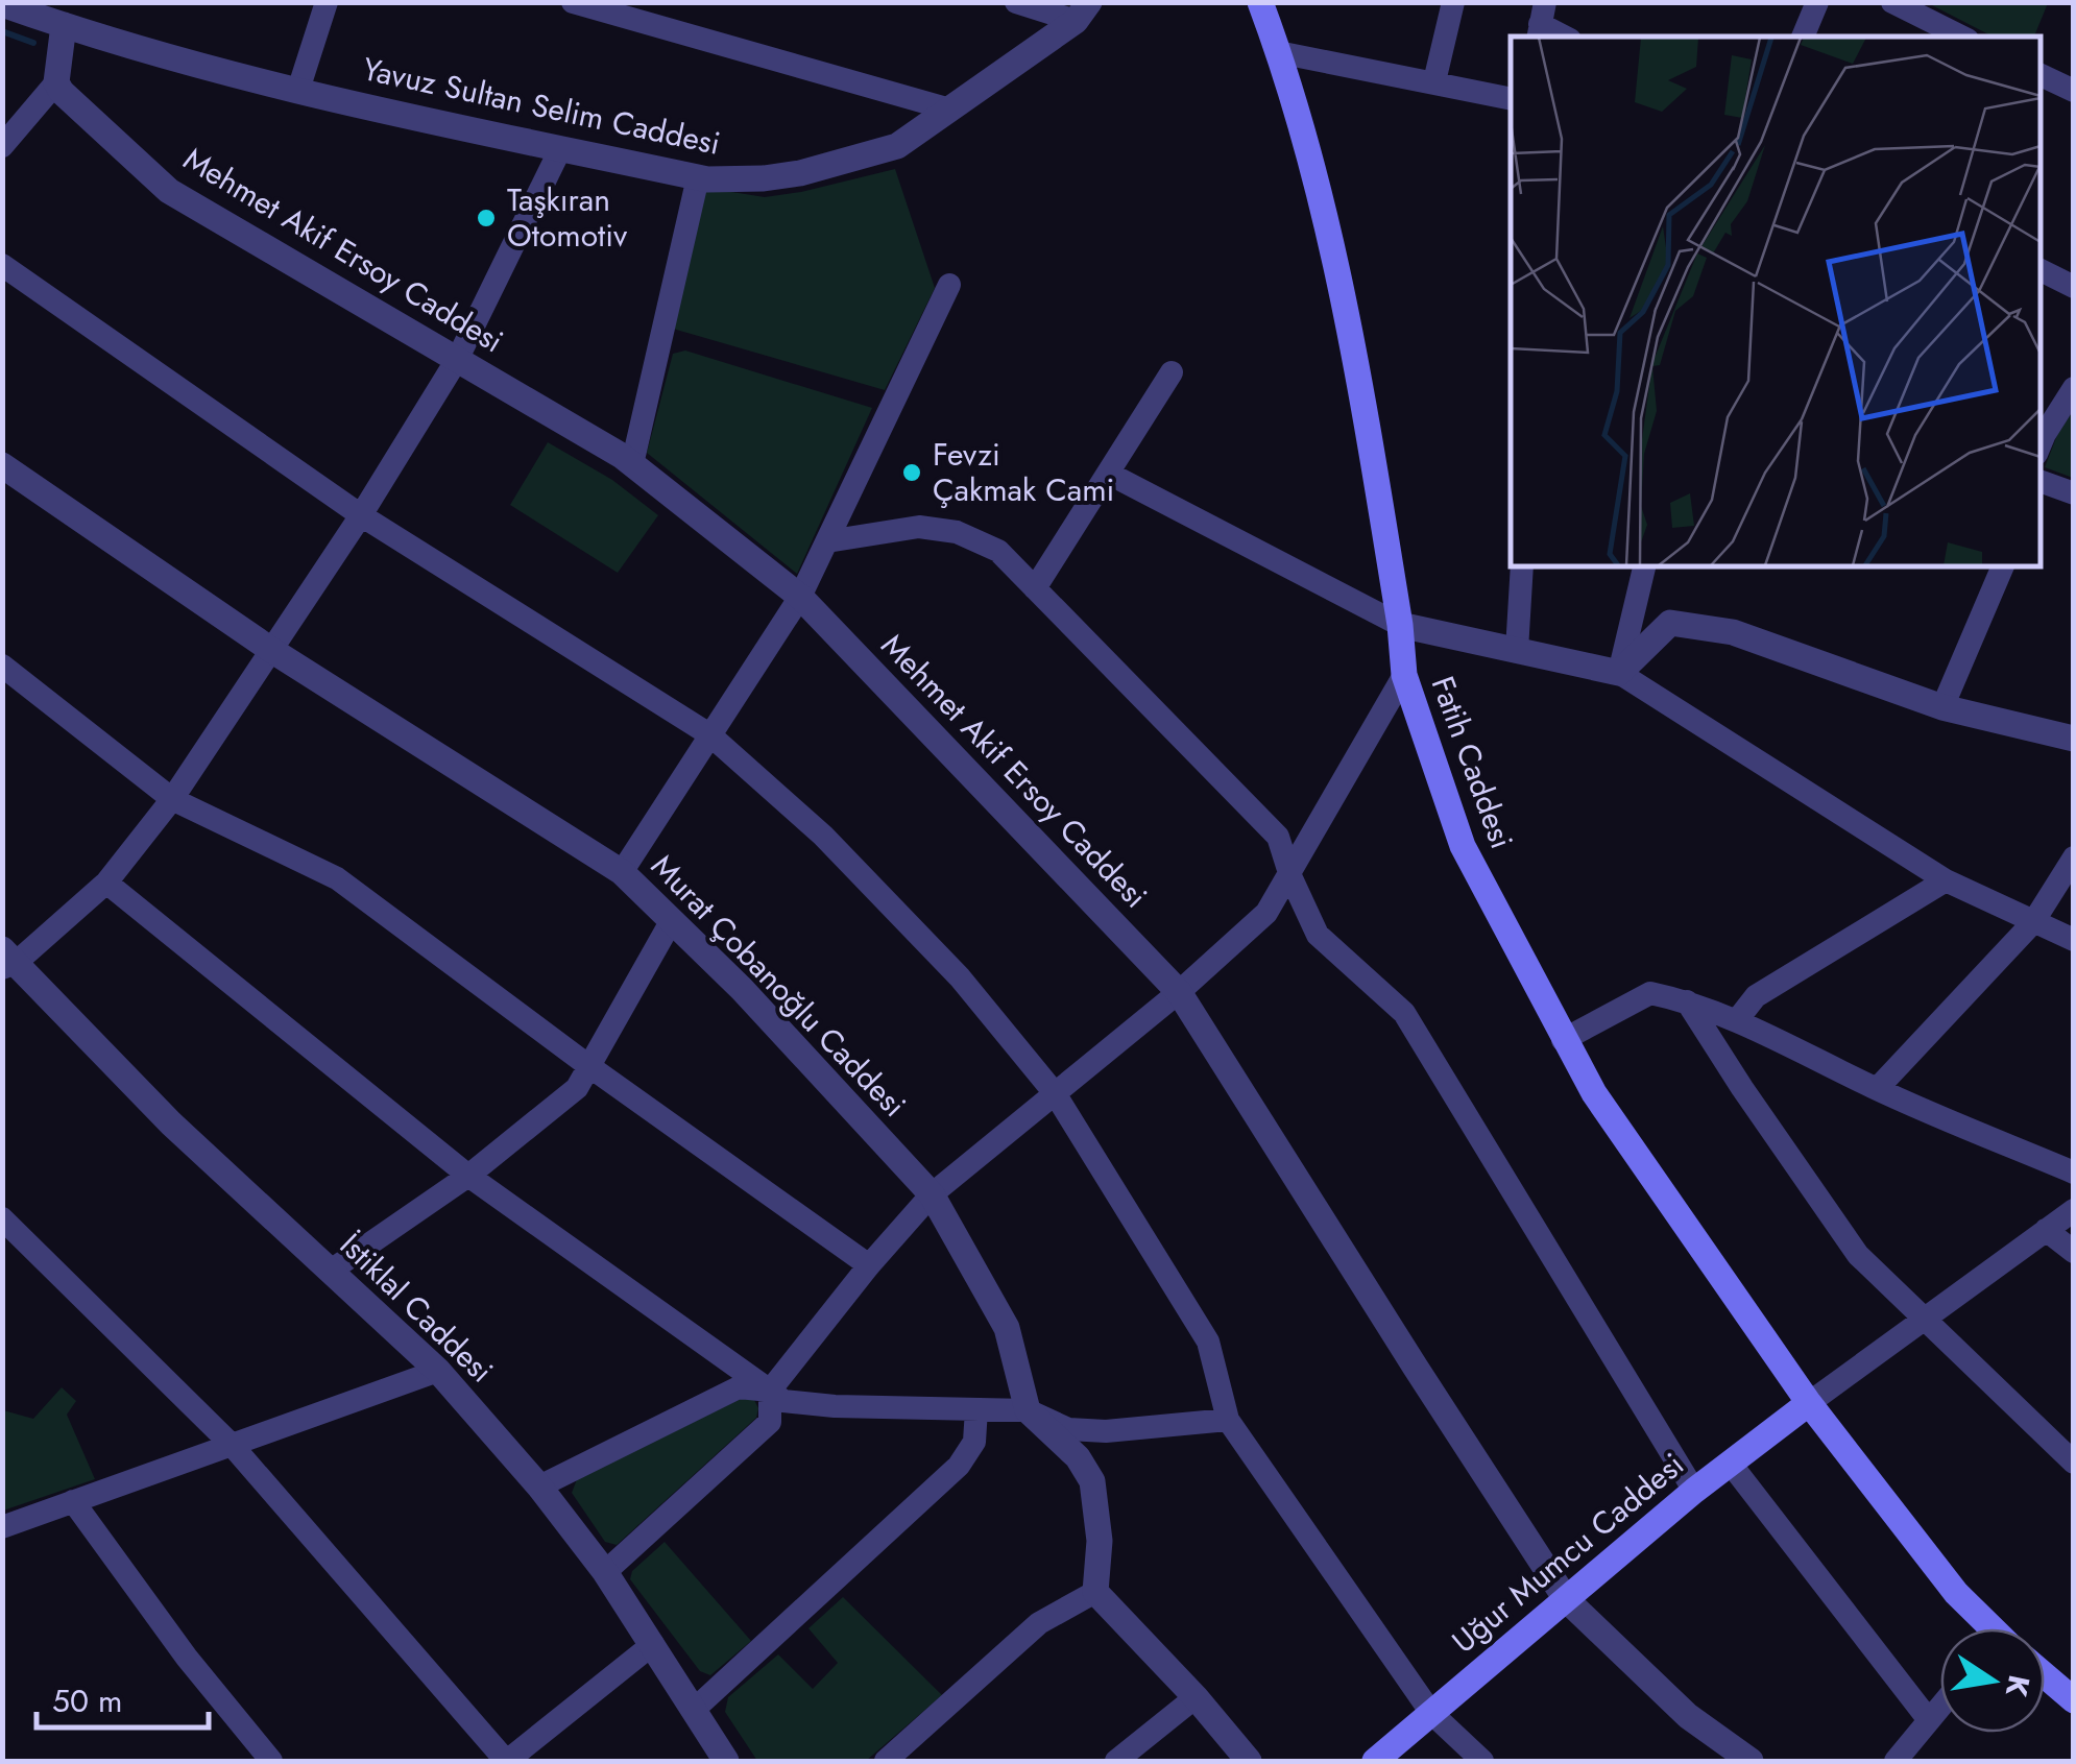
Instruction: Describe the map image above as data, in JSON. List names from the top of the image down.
{
  "streets": {
    "main road": ["Fatih Caddesi", "Uğur Mumcu Caddesi"],
    "street": [
      "Yavuz Sultan Selim Caddesi",
      "Mehmet Akif Ersoy Caddesi",
      "Murat Çobanoğlu Caddesi",
      "İstiklal Caddesi"
    ]
  },
  "crossings": [
    ["Mehmet Akif Ersoy Caddesi", "Uğur Mumcu Caddesi"],
    ["Fatih Caddesi", "Uğur Mumcu Caddesi"]
  ],
  "places": ["Taşkıran Otomotiv", "Fevzi Çakmak Cami"],
  "scale_bar": "50 m",
  "north": "right"
}
